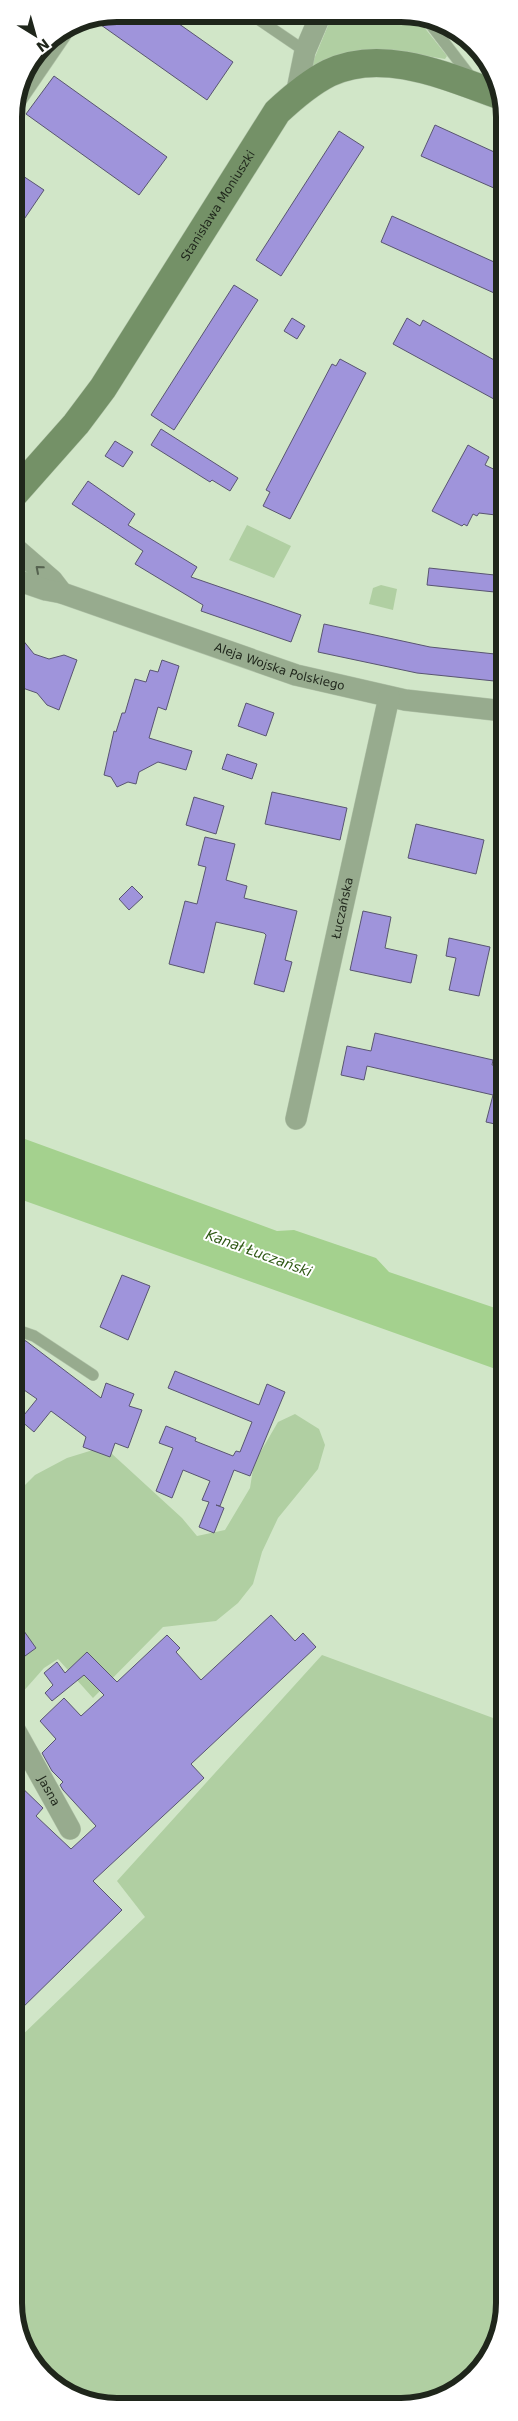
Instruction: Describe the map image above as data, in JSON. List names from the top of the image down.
{
  "streets": {
    "street": [
      "Stanisława Moniuszki",
      "Aleja Wojska Polskiego",
      "Łuczańska",
      "Jasna"
    ]
  },
  "crossings": [
    ["Aleja Wojska Polskiego", "Łuczańska"]
  ],
  "water": ["Kanał Łuczański"],
  "north": "bottom right"
}
